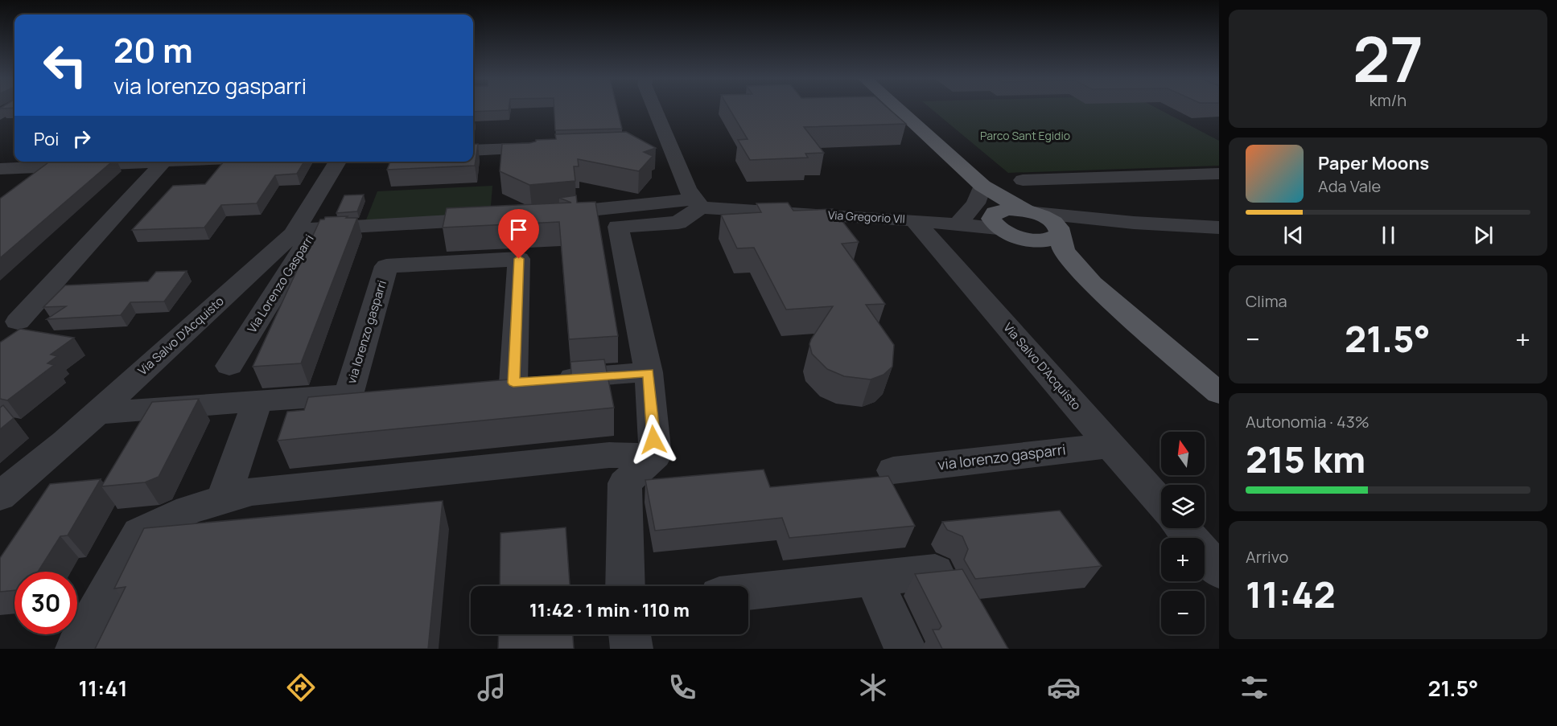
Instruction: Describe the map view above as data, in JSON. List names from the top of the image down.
{
  "streets": {
    "street": [
      "Via Gregorio VII",
      "Via Lorenzo Gasparri",
      "via lorenzo gasparri",
      "Via Salvo D'Acquisto"
    ]
  },
  "crossings": [
    ["Via Gregorio VII", "Via Salvo D'Acquisto"],
    ["via lorenzo gasparri", "Via Salvo D'Acquisto"]
  ],
  "parks": ["Parco Sant Egidio"],
  "north": "top",
  "page": {
    "tile": [
      ["27", "km/h"],
      "Clima",
      ["Autonomia · 43%", "215 km"],
      ["Arrivo", "11:42"]
    ],
    "turn": ["20 m", "via lorenzo gasparri"],
    "then": "Poi",
    "song": ["Paper Moons", "Ada Vale"],
    "heat": ["−", "21.5°", "+"],
    "map_buttons": ["+", "−"],
    "limit": "30",
    "trip": "11:42 · 1 min · 110 m",
    "tabs": ["11:41", "21.5°"]
  }
}
